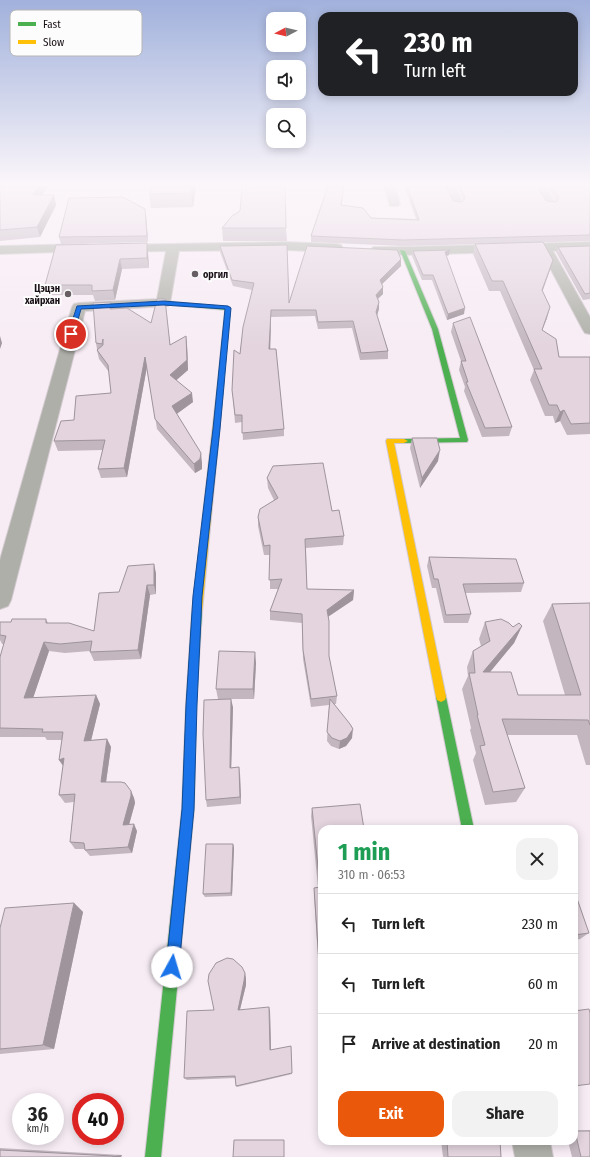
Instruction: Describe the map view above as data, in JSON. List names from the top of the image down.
{
  "places": ["оргил", "Цэцэн хайрхан"],
  "legend": ["Fast", "Slow"],
  "north": "left",
  "page": {
    "turn": ["230 m", "Turn left"],
    "heading": ["1 min", "310 m · 06:53"],
    "list": [
      {
        "name": "Turn left",
        "value": "230 m"
      },
      {
        "name": "Turn left",
        "value": "60 m"
      },
      {
        "name": "Arrive at destination",
        "value": "20 m"
      }
    ],
    "buttons": ["Exit", "Share"],
    "speed": "36 km/h",
    "limit": "40"
  }
}
